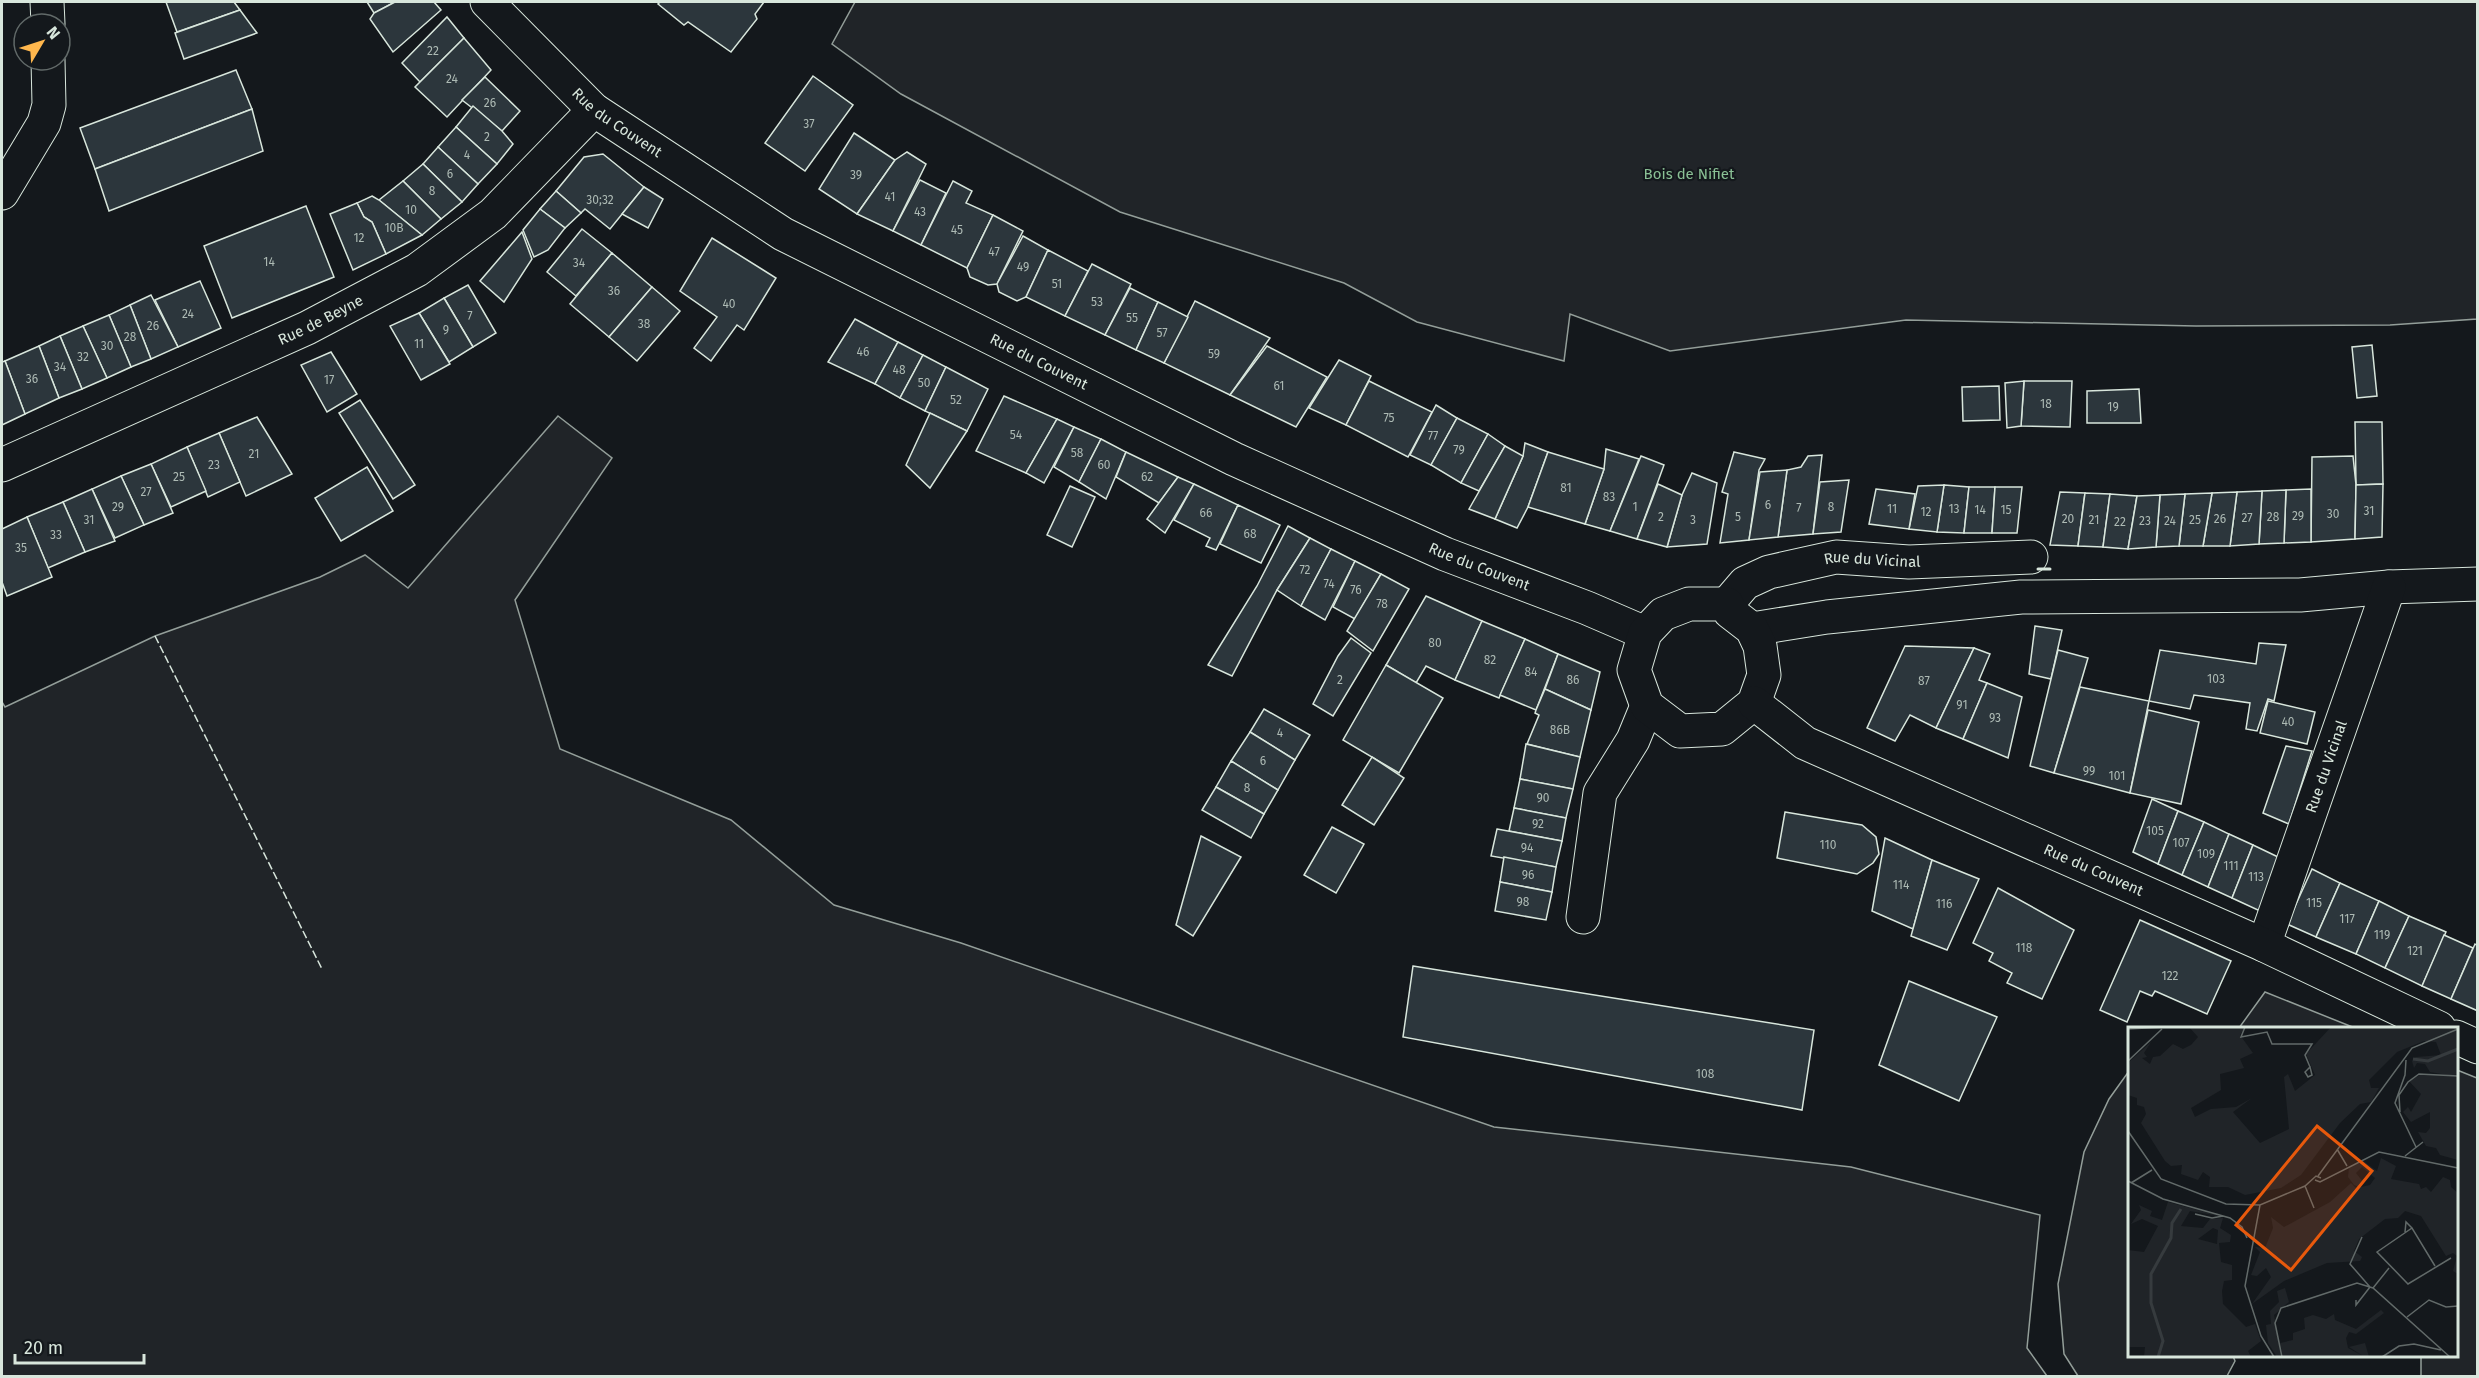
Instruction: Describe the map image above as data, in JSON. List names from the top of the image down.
{
  "streets": {
    "street": ["Rue du Couvent", "Rue de Beyne", "Rue du Vicinal"]
  },
  "crossings": [
    ["Rue du Couvent", "Rue de Beyne"],
    ["Rue du Couvent", "Rue du Vicinal"]
  ],
  "parks": ["Bois de Nifiet"],
  "house_numbers": [
    "22",
    "24",
    "26",
    "37",
    "2",
    "4",
    "6",
    "39",
    "8",
    "41",
    "30;32",
    "10",
    "43",
    "10B",
    "45",
    "12",
    "47",
    "14",
    "34",
    "49",
    "51",
    "36",
    "53",
    "40",
    "24",
    "7",
    "55",
    "38",
    "26",
    "9",
    "57",
    "28",
    "11",
    "30",
    "46",
    "59",
    "32",
    "34",
    "48",
    "36",
    "17",
    "50",
    "61",
    "52",
    "18",
    "19",
    "75",
    "54",
    "77",
    "79",
    "58",
    "21",
    "23",
    "60",
    "25",
    "62",
    "81",
    "27",
    "83",
    "6",
    "29",
    "1",
    "8",
    "7",
    "11",
    "13",
    "14",
    "15",
    "31",
    "12",
    "66",
    "30",
    "29",
    "2",
    "5",
    "28",
    "27",
    "20",
    "26",
    "31",
    "3",
    "21",
    "25",
    "23",
    "24",
    "22",
    "68",
    "33",
    "35",
    "72",
    "74",
    "76",
    "78",
    "80",
    "82",
    "84",
    "103",
    "2",
    "86",
    "87",
    "91",
    "93",
    "40",
    "86B",
    "4",
    "6",
    "99",
    "101",
    "8",
    "90",
    "92",
    "105",
    "107",
    "110",
    "94",
    "109",
    "111",
    "96",
    "113",
    "114",
    "98",
    "115",
    "116",
    "117",
    "119",
    "118",
    "121",
    "122",
    "108"
  ],
  "scale_bar": "20 m",
  "north": "top right"
}
